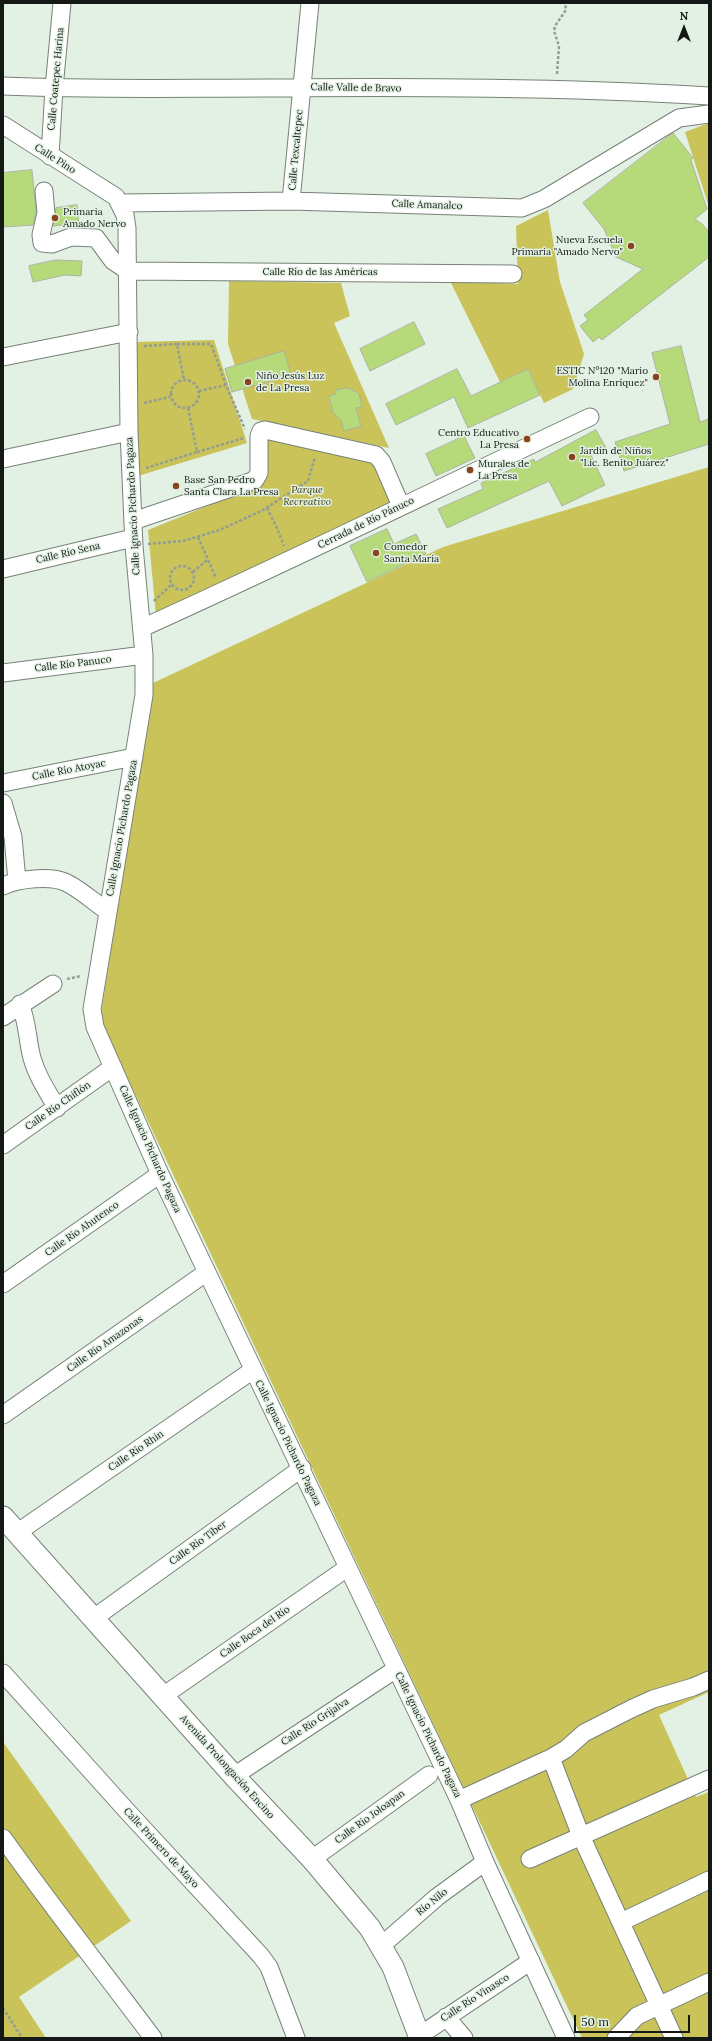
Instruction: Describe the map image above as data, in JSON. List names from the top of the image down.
{
  "streets": {
    "main road": ["Avenida Prolongación Encino"],
    "street": [
      "Calle Coatepec Harina",
      "Calle Valle de Bravo",
      "Calle Texcaltepec",
      "Calle Pino",
      "Calle Amanalco",
      "Calle Río de las Américas",
      "Calle Ignacio Pichardo Pagaza",
      "Cerrada de Río Pánuco",
      "Calle Río Sena",
      "Calle Río Panuco",
      "Calle Río Atoyac",
      "Calle Río Chiflón",
      "Calle Río Ahutenco",
      "Calle Río Amazonas",
      "Calle Río Rhin",
      "Calle Río Tiber",
      "Calle Boca del Río",
      "Calle Río Grijalva",
      "Calle Río Joloapan",
      "Calle Primero de Mayo",
      "Río Nilo",
      "Calle Río Vinasco"
    ]
  },
  "crossings": [
    ["Calle Coatepec Harina", "Calle Valle de Bravo"],
    ["Calle Coatepec Harina", "Calle Pino"],
    ["Calle Valle de Bravo", "Calle Texcaltepec"],
    ["Calle Texcaltepec", "Calle Amanalco"],
    ["Calle Pino", "Calle Amanalco"],
    ["Calle Pino", "Calle Ignacio Pichardo Pagaza"],
    ["Calle Amanalco", "Calle Ignacio Pichardo Pagaza"],
    ["Calle Río de las Américas", "Calle Ignacio Pichardo Pagaza"],
    ["Calle Ignacio Pichardo Pagaza", "Cerrada de Río Pánuco"],
    ["Calle Ignacio Pichardo Pagaza", "Calle Río Sena"],
    ["Calle Ignacio Pichardo Pagaza", "Calle Río Panuco"],
    ["Calle Ignacio Pichardo Pagaza", "Calle Río Atoyac"],
    ["Calle Ignacio Pichardo Pagaza", "Calle Río Chiflón"],
    ["Calle Ignacio Pichardo Pagaza", "Calle Río Ahutenco"],
    ["Calle Ignacio Pichardo Pagaza", "Calle Río Amazonas"],
    ["Calle Ignacio Pichardo Pagaza", "Calle Río Rhin"],
    ["Calle Ignacio Pichardo Pagaza", "Calle Río Tiber"],
    ["Calle Ignacio Pichardo Pagaza", "Calle Boca del Río"],
    ["Calle Ignacio Pichardo Pagaza", "Calle Río Grijalva"],
    ["Calle Ignacio Pichardo Pagaza", "Río Nilo"],
    ["Calle Ignacio Pichardo Pagaza", "Calle Río Vinasco"],
    ["Calle Río Rhin", "Avenida Prolongación Encino"],
    ["Calle Río Tiber", "Avenida Prolongación Encino"],
    ["Calle Boca del Río", "Avenida Prolongación Encino"],
    ["Calle Río Grijalva", "Avenida Prolongación Encino"],
    ["Avenida Prolongación Encino", "Calle Río Joloapan"],
    ["Avenida Prolongación Encino", "Río Nilo"],
    ["Avenida Prolongación Encino", "Calle Río Vinasco"]
  ],
  "parks": ["Parque Recreativo"],
  "places": [
    "Primaria Amado Nervo",
    "Nueva Escuela Primaria \"Amado Nervo\"",
    "ESTIC N°120 \"Mario Molina Enríquez\"",
    "Niño Jesús Luz de La Presa",
    "Centro Educativo La Presa",
    "Jardín de Niños \"Lic. Benito Juárez\"",
    "Murales de La Presa",
    "Base San Pedro Santa Clara La Presa",
    "Comedor Santa María"
  ],
  "scale_bar": "50 m",
  "north": "top"
}
